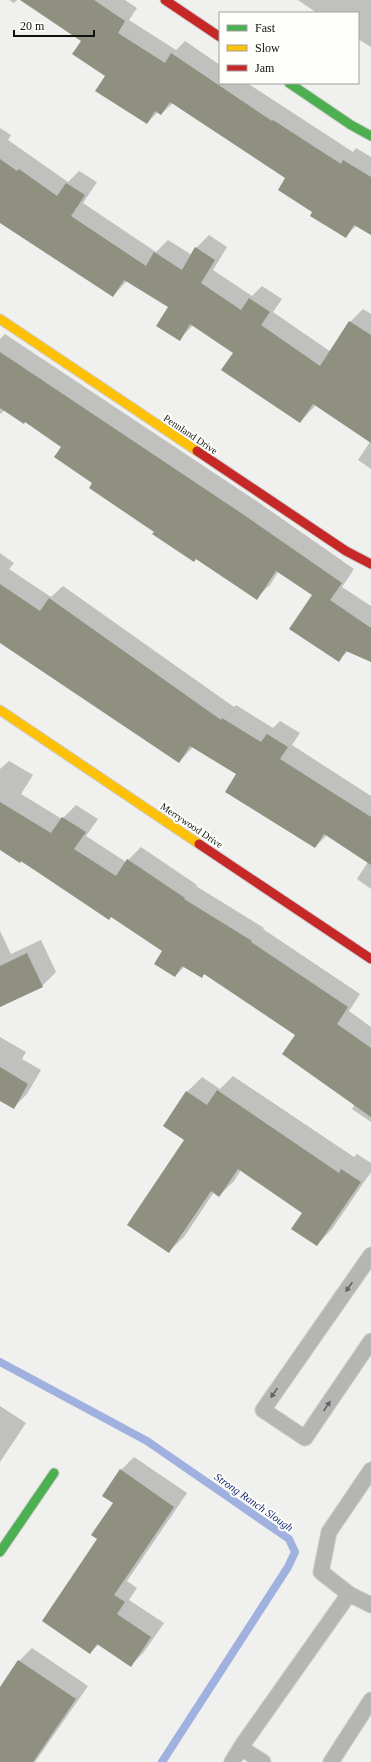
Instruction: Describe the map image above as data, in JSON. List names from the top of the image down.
{
  "streets": {
    "street": ["Pennland Drive", "Merrywood Drive"]
  },
  "water": ["Strong Ranch Slough"],
  "legend": ["Fast", "Slow", "Jam"],
  "scale_bar": "20 m"
}
